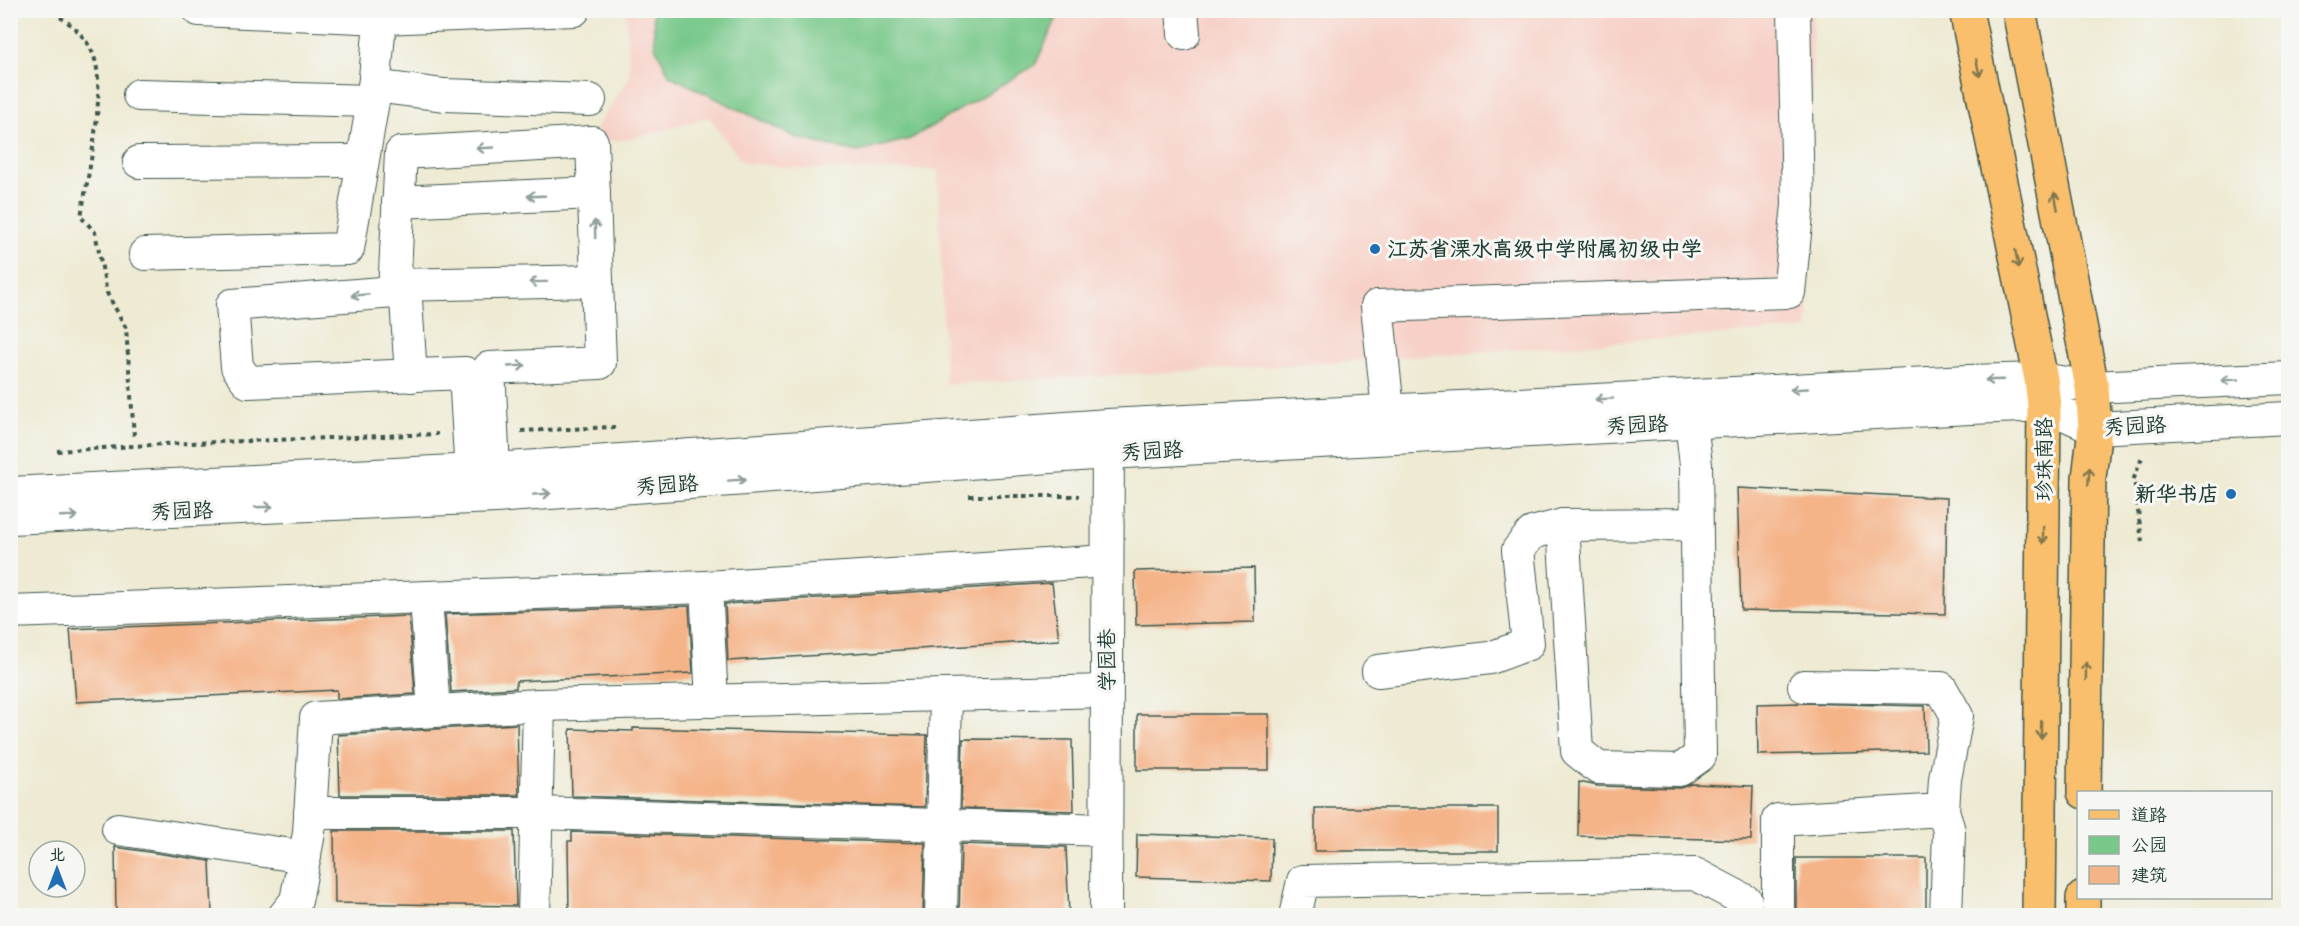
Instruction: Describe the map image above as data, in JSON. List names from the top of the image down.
{
  "streets": {
    "main road": ["珍珠南路"],
    "street": ["秀园路", "学园巷"]
  },
  "crossings": [
    ["秀园路", "珍珠南路"],
    ["秀园路", "学园巷"]
  ],
  "places": ["江苏省溧水高级中学附属初级中学", "新华书店"],
  "legend": ["道路", "公园", "建筑"],
  "north": "top"
}
